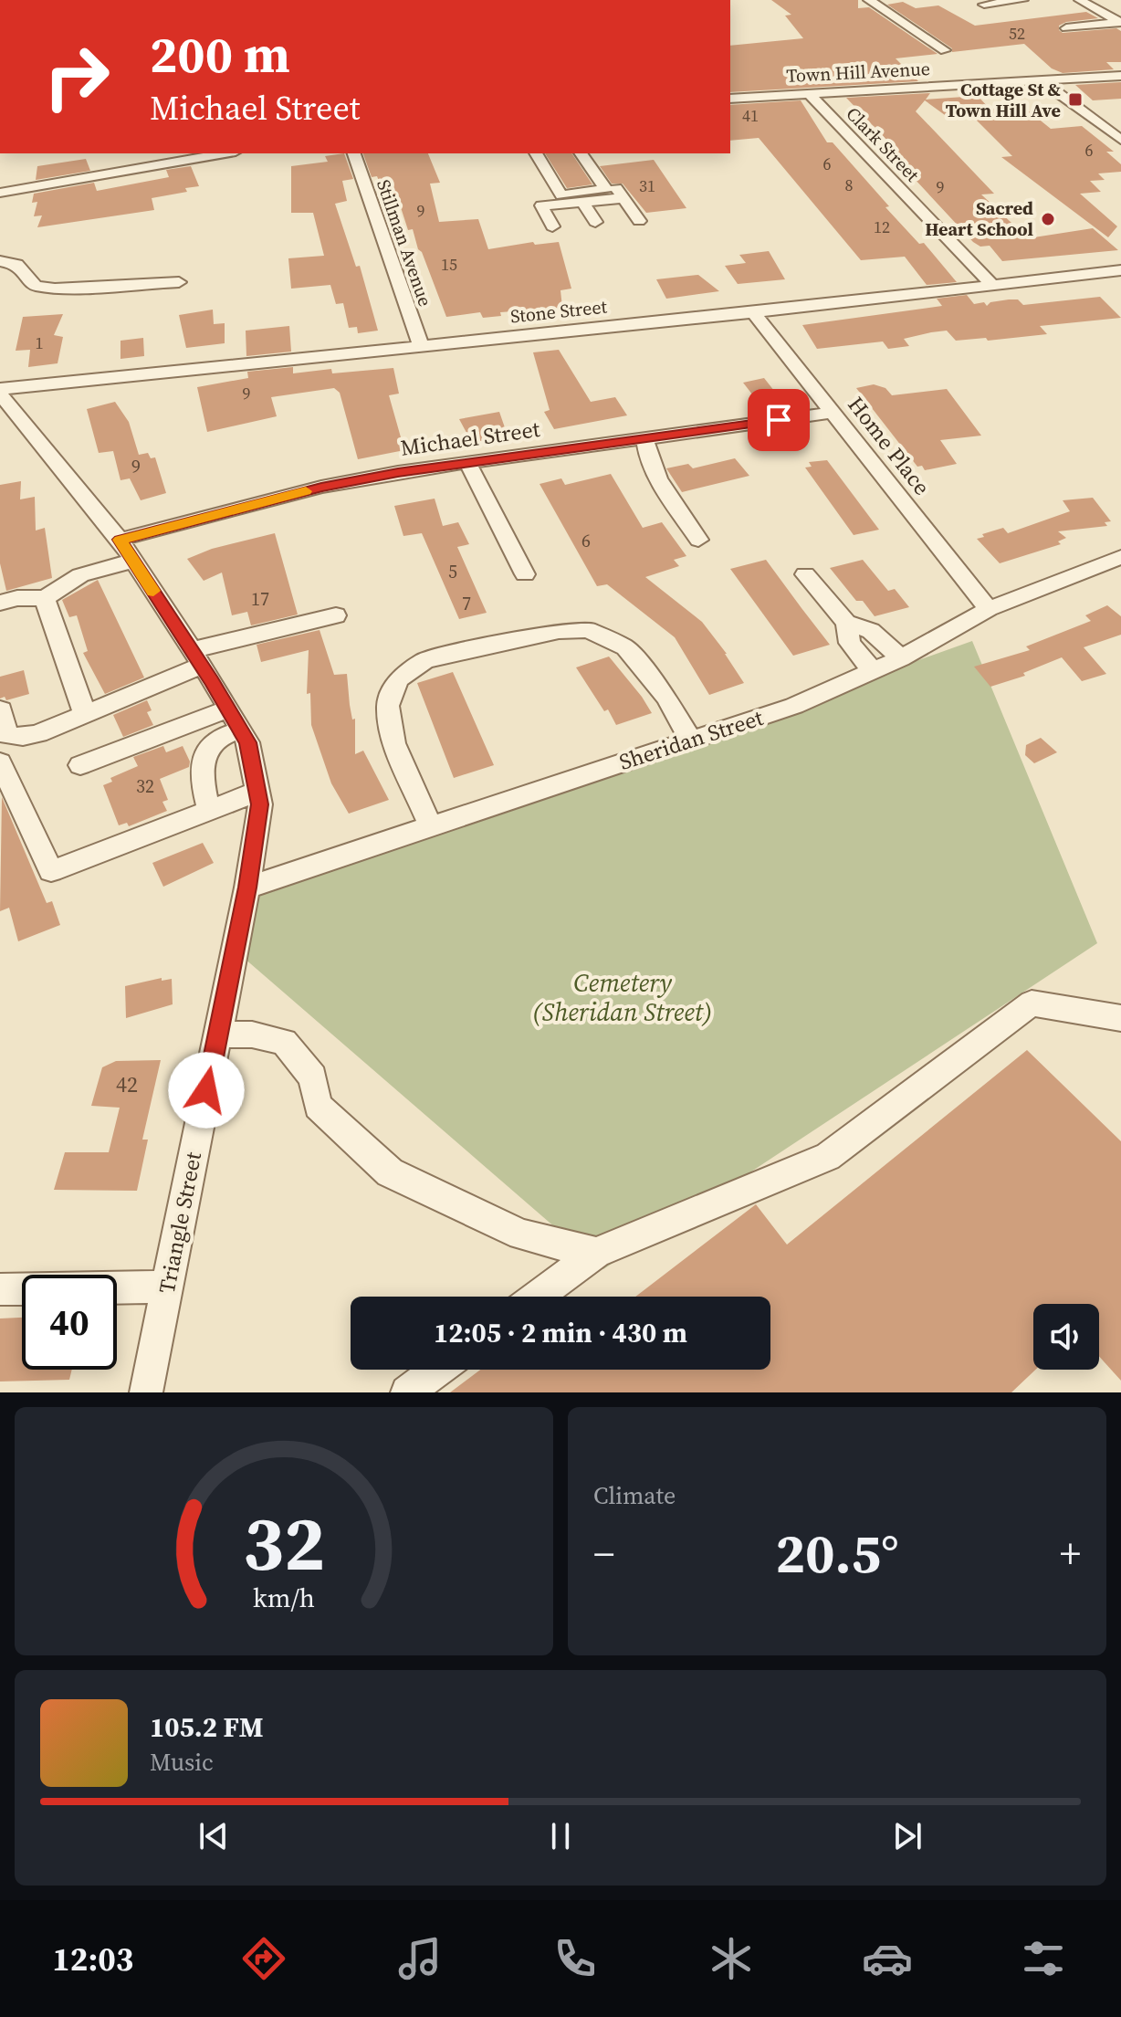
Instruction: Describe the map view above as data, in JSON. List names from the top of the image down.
{
  "streets": {
    "street": [
      "Town Hill Avenue",
      "Clark Street",
      "Stillman Avenue",
      "Stone Street",
      "Michael Street",
      "Home Place",
      "Sheridan Street",
      "Triangle Street"
    ]
  },
  "crossings": [
    ["Town Hill Avenue", "Clark Street"],
    ["Clark Street", "Stone Street"],
    ["Stillman Avenue", "Stone Street"],
    ["Stone Street", "Home Place"],
    ["Stone Street", "Triangle Street"],
    ["Michael Street", "Home Place"],
    ["Michael Street", "Triangle Street"],
    ["Home Place", "Sheridan Street"],
    ["Sheridan Street", "Triangle Street"]
  ],
  "parks": ["Cemetery (Sheridan Street)"],
  "places": {
    "transit": ["Cottage St & Town Hill Ave"],
    "other": ["Sacred Heart School"]
  },
  "house_numbers": [
    "52",
    "41",
    "6",
    "6",
    "8",
    "31",
    "9",
    "9",
    "12",
    "15",
    "1",
    "9",
    "9",
    "6",
    "5",
    "17",
    "7",
    "32",
    "42"
  ],
  "page": {
    "turn": ["200 m", "Michael Street"],
    "limit": "40",
    "trip": "12:05 · 2 min · 430 m",
    "tile": "Climate",
    "heat": ["−", "20.5°", "+"],
    "song": ["105.2 FM", "Music"],
    "tabs": "12:03",
    "gauge": ["32", "km/h"]
  }
}
